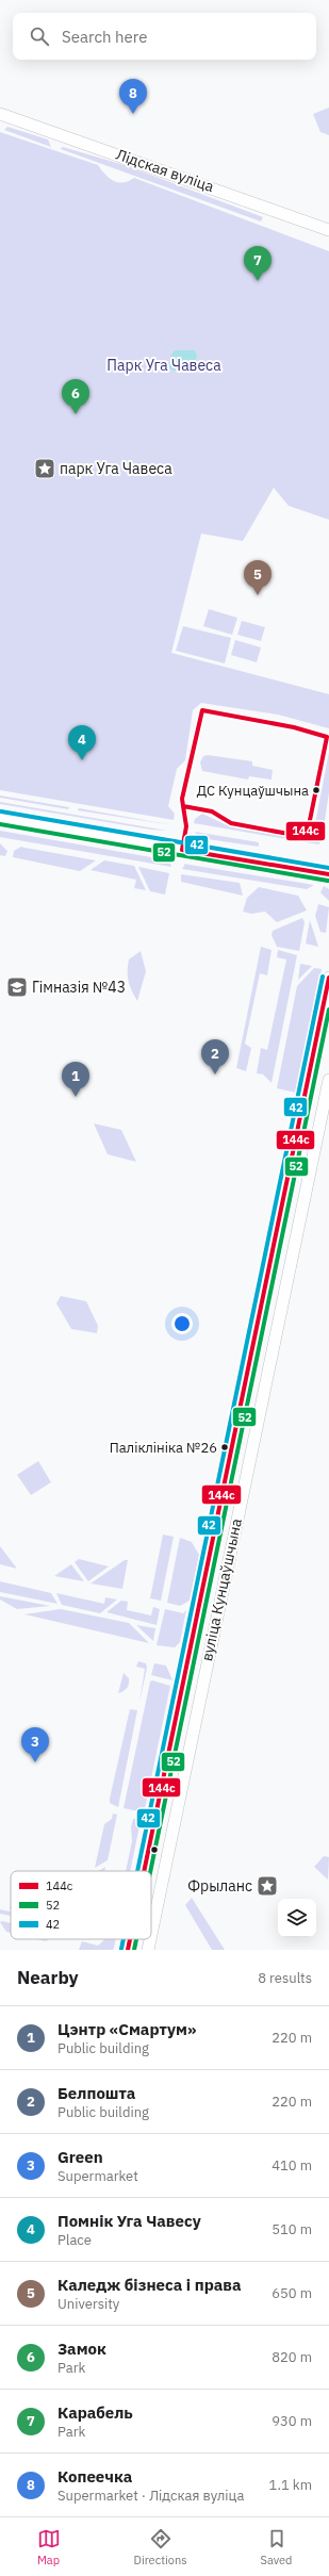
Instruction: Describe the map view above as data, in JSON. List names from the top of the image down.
{
  "streets": {
    "main road": ["Лідская вуліца", "вуліца Кунцаўшчына"]
  },
  "parks": ["Парк Уга Чавеса"],
  "places": {
    "place": ["парк Уга Чавеса", "Фрыланс"],
    "other": ["ДС Кунцаўшчына", "Паліклініка №26"],
    "school or university": ["Гімназія №43"]
  },
  "lines": ["transit line 144с", "transit line 42", "transit line 52"],
  "legend": ["144с", "52", "42"],
  "page": {
    "search": "Search here",
    "pins": [
      "8",
      "7",
      "6",
      "5",
      "4",
      "2",
      "1",
      "3"
    ],
    "heading": ["Nearby", "8 results"],
    "list": [
      {
        "mark": "1",
        "name": "Цэнтр «Смартум»",
        "note": "Public building",
        "value": "220 m"
      },
      {
        "mark": "2",
        "name": "Белпошта",
        "note": "Public building",
        "value": "220 m"
      },
      {
        "mark": "3",
        "name": "Green",
        "note": "Supermarket",
        "value": "410 m"
      },
      {
        "mark": "4",
        "name": "Помнік Уга Чавесу",
        "note": "Place",
        "value": "510 m"
      },
      {
        "mark": "5",
        "name": "Каледж бізнеса і права",
        "note": "University",
        "value": "650 m"
      },
      {
        "mark": "6",
        "name": "Замок",
        "note": "Park",
        "value": "820 m"
      },
      {
        "mark": "7",
        "name": "Карабель",
        "note": "Park",
        "value": "930 m"
      },
      {
        "mark": "8",
        "name": "Копеечка",
        "note": "Supermarket · Лідская вуліца",
        "value": "1.1 km"
      }
    ],
    "nav": ["Map", "Directions", "Saved"]
  }
}
